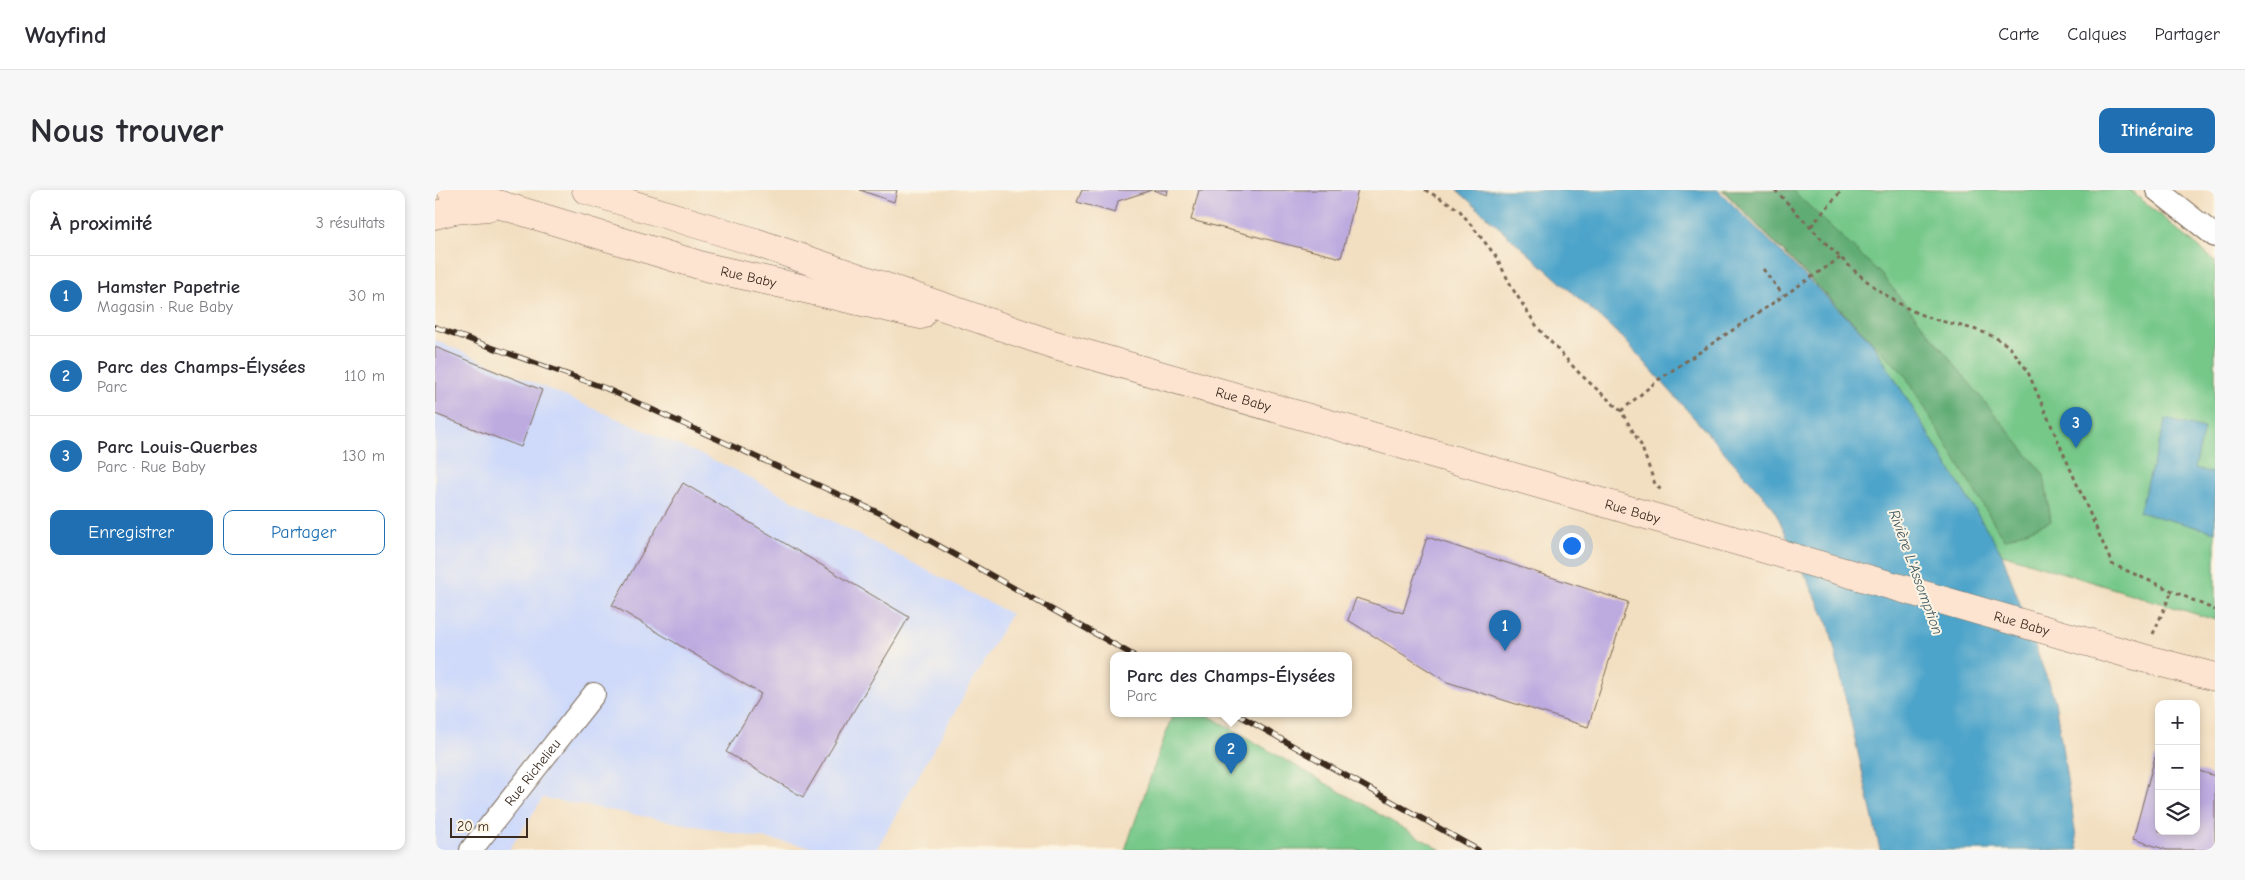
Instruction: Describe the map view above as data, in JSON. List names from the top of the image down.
{
  "streets": {
    "main road": ["Rue Baby"],
    "street": ["Rue Richelieu"]
  },
  "water": ["Rivière L'Assomption"],
  "scale_bar": "20 m",
  "page": {
    "header": "Wayfind",
    "nav": ["Carte", "Calques", "Partager"],
    "buttons": [
      "Itinéraire",
      ["Enregistrer", "Partager"]
    ],
    "title": "Nous trouver",
    "heading": ["À proximité", "3 résultats"],
    "list": [
      {
        "mark": "1",
        "name": "Hamster Papetrie",
        "note": "Magasin · Rue Baby",
        "value": "30 m"
      },
      {
        "mark": "2",
        "name": "Parc des Champs-Élysées",
        "note": "Parc",
        "value": "110 m"
      },
      {
        "mark": "3",
        "name": "Parc Louis-Querbes",
        "note": "Parc · Rue Baby",
        "value": "130 m"
      }
    ],
    "pins": ["3", "1", "2"],
    "popup": ["Parc des Champs-Élysées", "Parc"],
    "map_buttons": ["+", "−"],
    "scale": "20 m"
  }
}
